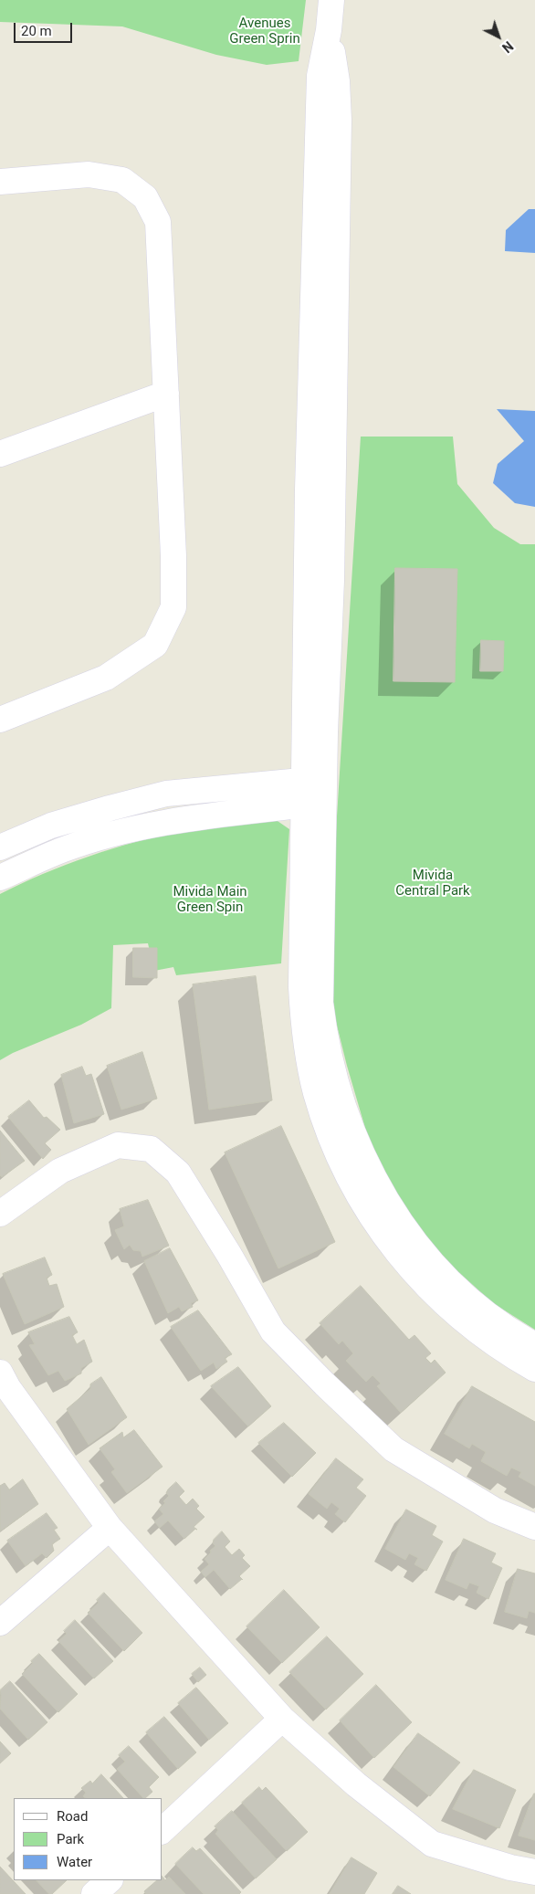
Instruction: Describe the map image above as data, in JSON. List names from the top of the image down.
{
  "parks": ["Avenues Green Sprin", "Mivida Central Park", "Mivida Main Green Spin"],
  "legend": ["Road", "Park", "Water"],
  "scale_bar": "20 m",
  "north": "bottom right"
}
